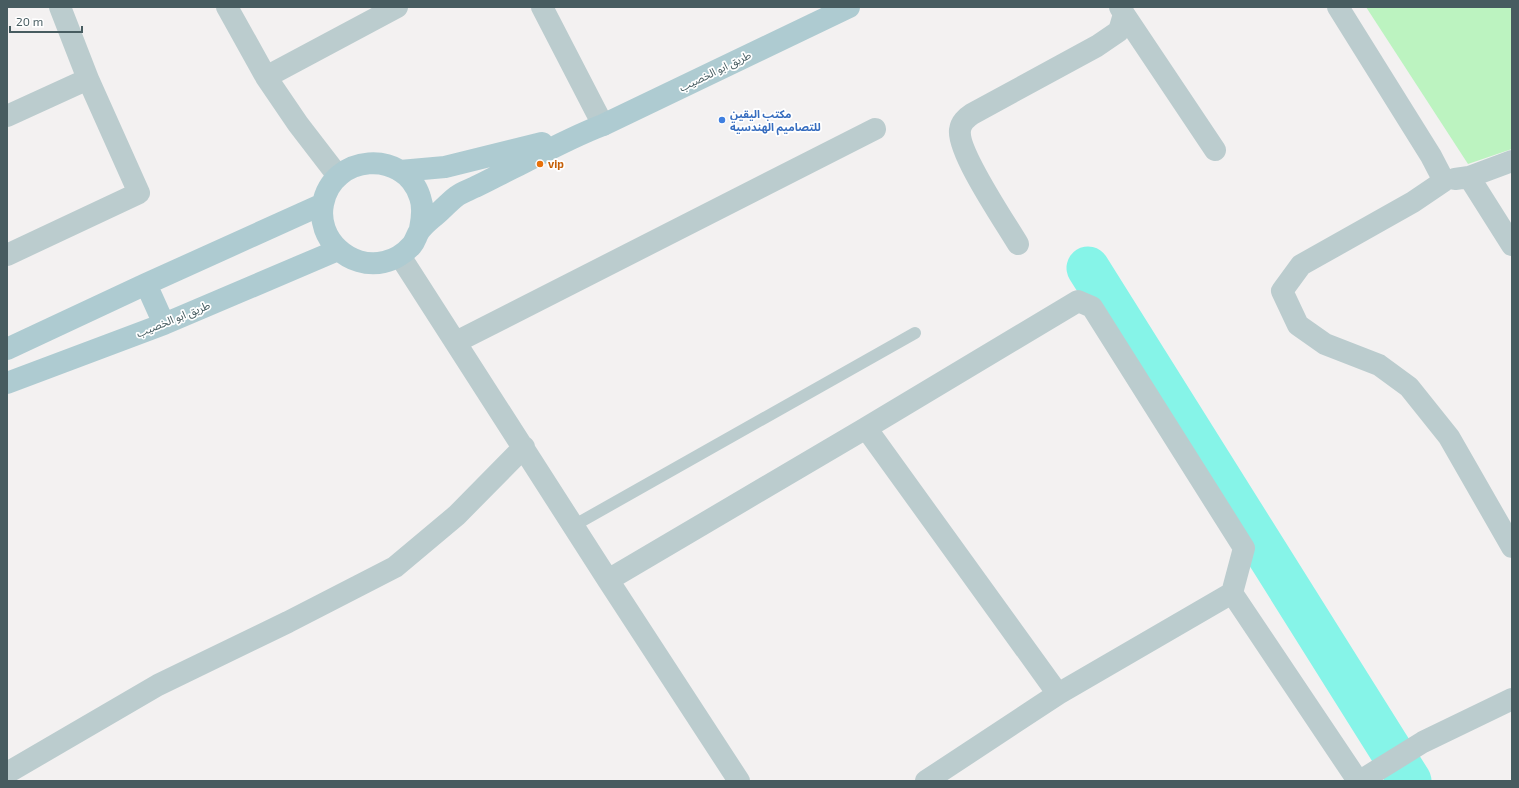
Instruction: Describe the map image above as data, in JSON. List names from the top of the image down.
{
  "streets": {
    "main road": ["طريق ابو الخصيب"]
  },
  "places": ["مكتب اليقين للتصاميم الهندسية", "vip"],
  "scale_bar": "20 m"
}
